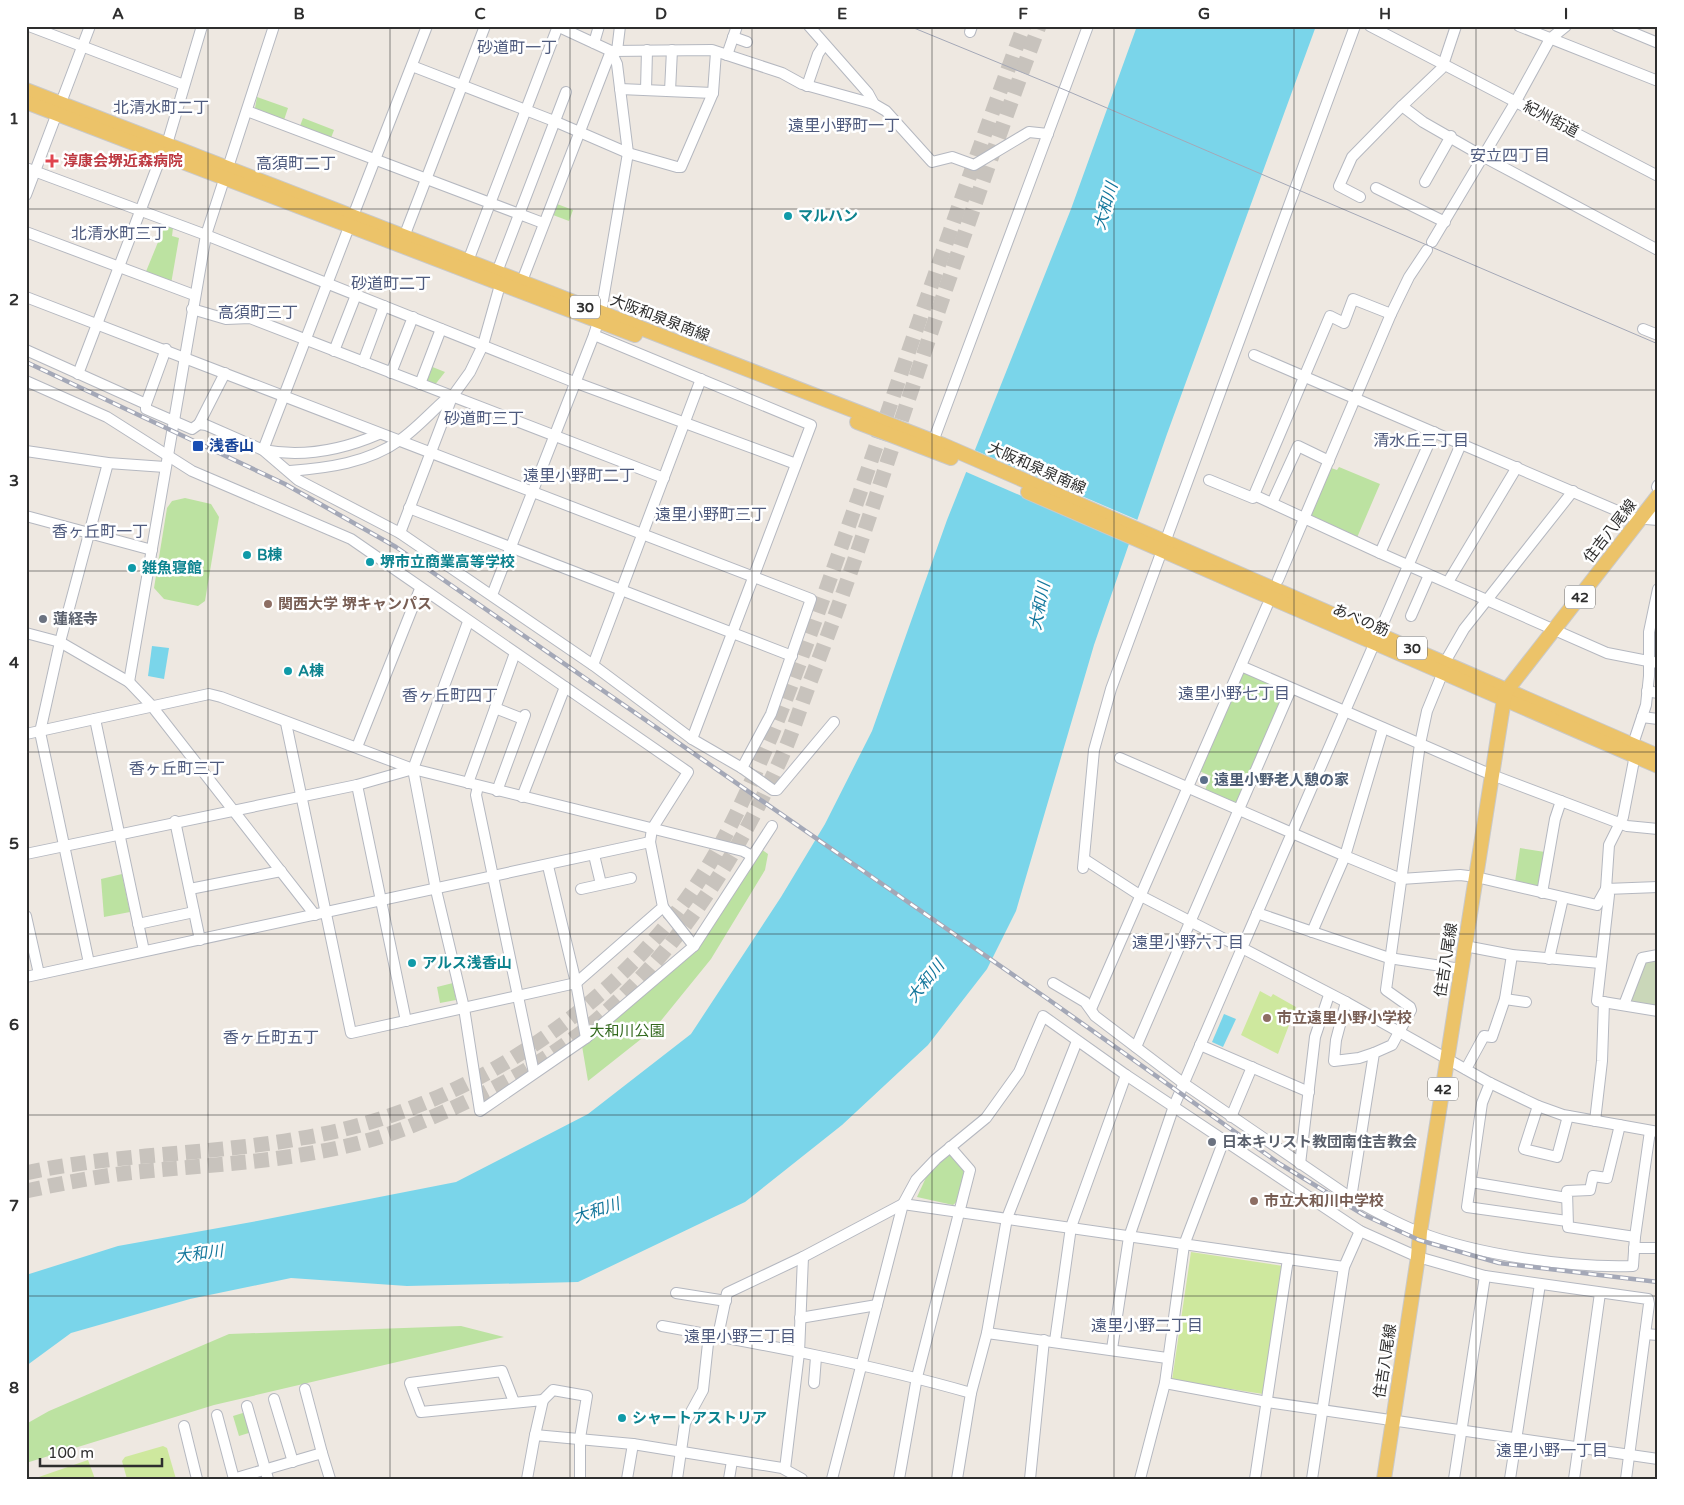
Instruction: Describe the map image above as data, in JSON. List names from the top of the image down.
{
  "streets": {
    "main road": [
      "30",
      "大阪和泉泉南線",
      "住吉八尾線",
      "42",
      "あべの筋"
    ],
    "street": ["紀州街道"]
  },
  "crossings": [
    ["大阪和泉泉南線", "あべの筋"],
    ["住吉八尾線", "あべの筋"]
  ],
  "districts": [
    "砂道町一丁",
    "北清水町二丁",
    "遠里小野町一丁",
    "安立四丁目",
    "高須町二丁",
    "北清水町三丁",
    "砂道町二丁",
    "高須町三丁",
    "砂道町三丁",
    "清水丘三丁目",
    "遠里小野町二丁",
    "遠里小野町三丁",
    "香ヶ丘町一丁",
    "遠里小野七丁目",
    "香ヶ丘町四丁",
    "香ヶ丘町三丁",
    "遠里小野六丁目",
    "香ヶ丘町五丁",
    "遠里小野二丁目",
    "遠里小野三丁目",
    "遠里小野一丁目"
  ],
  "water": ["大和川"],
  "parks": ["大和川公園"],
  "places": {
    "health": ["淳康会堺近森病院"],
    "other": [
      "マルハン",
      "B棟",
      "堺市立商業高等学校",
      "雑魚寝館",
      "関西大学 堺キャンパス",
      "蓮経寺",
      "A棟",
      "遠里小野老人憩の家",
      "アルス浅香山",
      "市立遠里小野小学校",
      "日本キリスト教団南住吉教会",
      "市立大和川中学校",
      "シャートアストリア"
    ],
    "transit": ["浅香山"]
  },
  "scale_bar": "100 m",
  "grid": {
    "columns": [
      "A",
      "B",
      "C",
      "D",
      "E",
      "F",
      "G",
      "H",
      "I"
    ],
    "rows": [
      "1",
      "2",
      "3",
      "4",
      "5",
      "6",
      "7",
      "8"
    ]
  }
}
